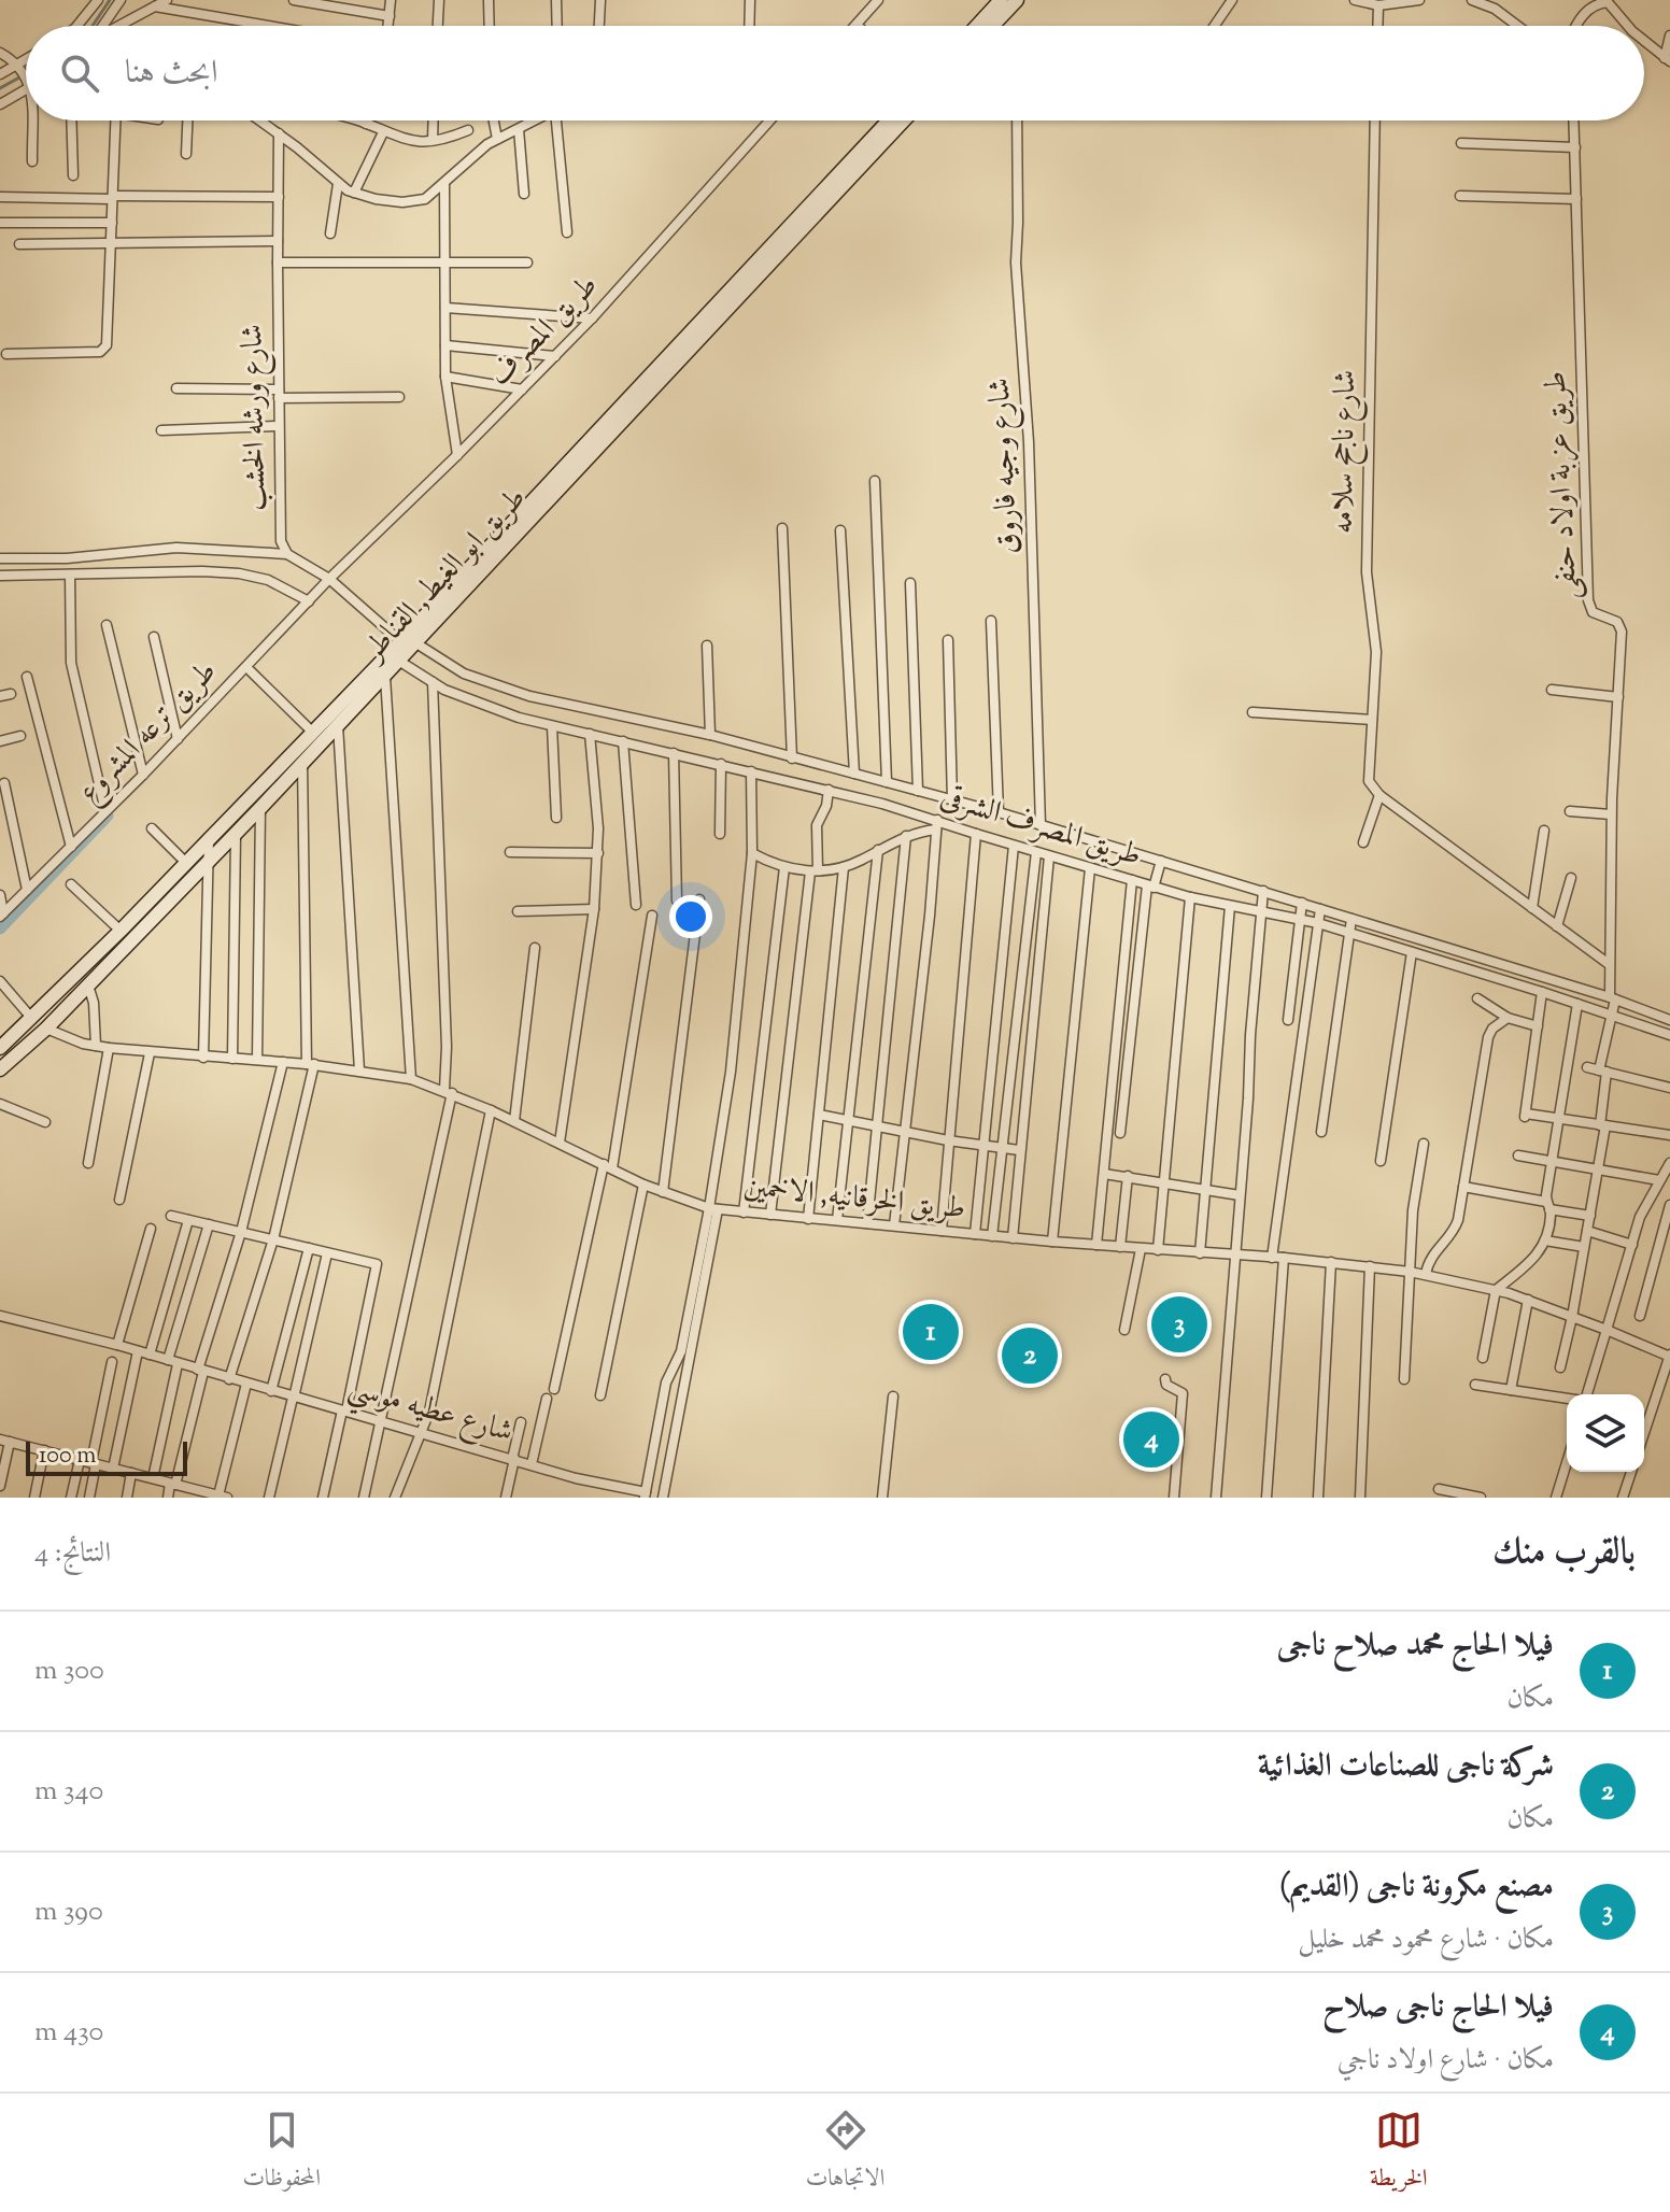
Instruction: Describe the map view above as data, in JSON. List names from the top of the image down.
{
  "streets": {
    "main road": ["طريق ابو الغيط, القناطر"],
    "street": [
      "طريق المصرف",
      "شارع ورشه الخشب",
      "شارع ناجح سلامه",
      "شارع وجيه فاروق",
      "طريق عزبة اولاد حنفى",
      "طريق ترعه المشروع",
      "طريق المصرف الشرقى",
      "طريق الخرقانيه, الاخمين",
      "شارع عطيه موسي"
    ]
  },
  "crossings": [
    ["طريق المصرف", "شارع ورشه الخشب"],
    ["طريق المصرف", "طريق ترعه المشروع"],
    ["شارع ورشه الخشب", "طريق ابو الغيط, القناطر"],
    ["شارع ورشه الخشب", "طريق ترعه المشروع"],
    ["شارع وجيه فاروق", "طريق المصرف الشرقى"],
    ["طريق عزبة اولاد حنفى", "طريق المصرف الشرقى"],
    ["طريق عزبة اولاد حنفى", "طريق الخرقانيه, الاخمين"],
    ["طريق ابو الغيط, القناطر", "طريق المصرف الشرقى"],
    ["طريق ابو الغيط, القناطر", "طريق الخرقانيه, الاخمين"]
  ],
  "scale_bar": "100 m",
  "page": {
    "search": "ابحث هنا",
    "pins": [
      "3",
      "1",
      "2",
      "4"
    ],
    "scale": "100 m",
    "heading": ["بالقرب منك", "النتائج: 4"],
    "list": [
      {
        "mark": "1",
        "name": "فيلا الحاج محمد صلاح ناجى",
        "note": "مكان",
        "value": "300 m"
      },
      {
        "mark": "2",
        "name": "شركة ناجى للصناعات الغذائية",
        "note": "مكان",
        "value": "340 m"
      },
      {
        "mark": "3",
        "name": "مصنع مكرونة ناجى (القديم)",
        "note": "مكان · شارع محمود محمد خليل",
        "value": "390 m"
      },
      {
        "mark": "4",
        "name": "فيلا الحاج ناجى صلاح",
        "note": "مكان · شارع اولاد ناجي",
        "value": "430 m"
      }
    ],
    "nav": ["الخريطة", "الاتجاهات", "المحفوظات"]
  }
}
